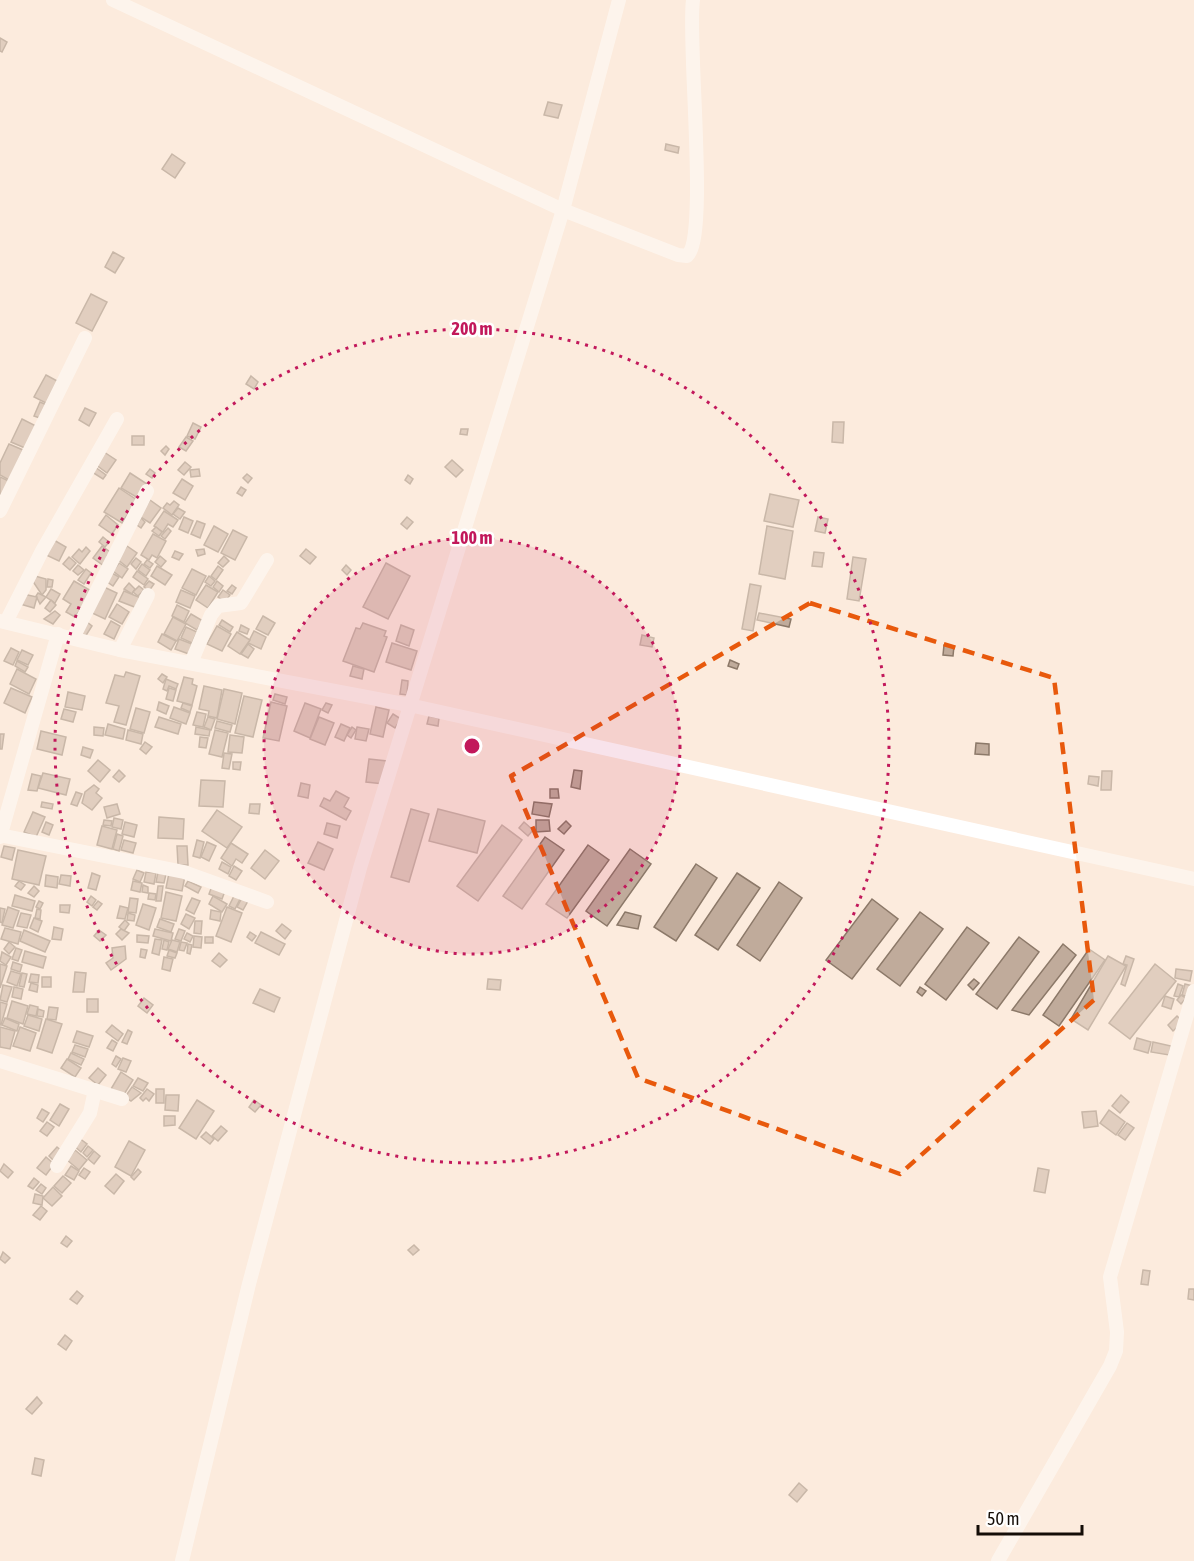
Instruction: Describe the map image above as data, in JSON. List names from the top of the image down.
{
  "scale_bar": "50 m",
  "rings": ["200 m", "100 m"]
}
